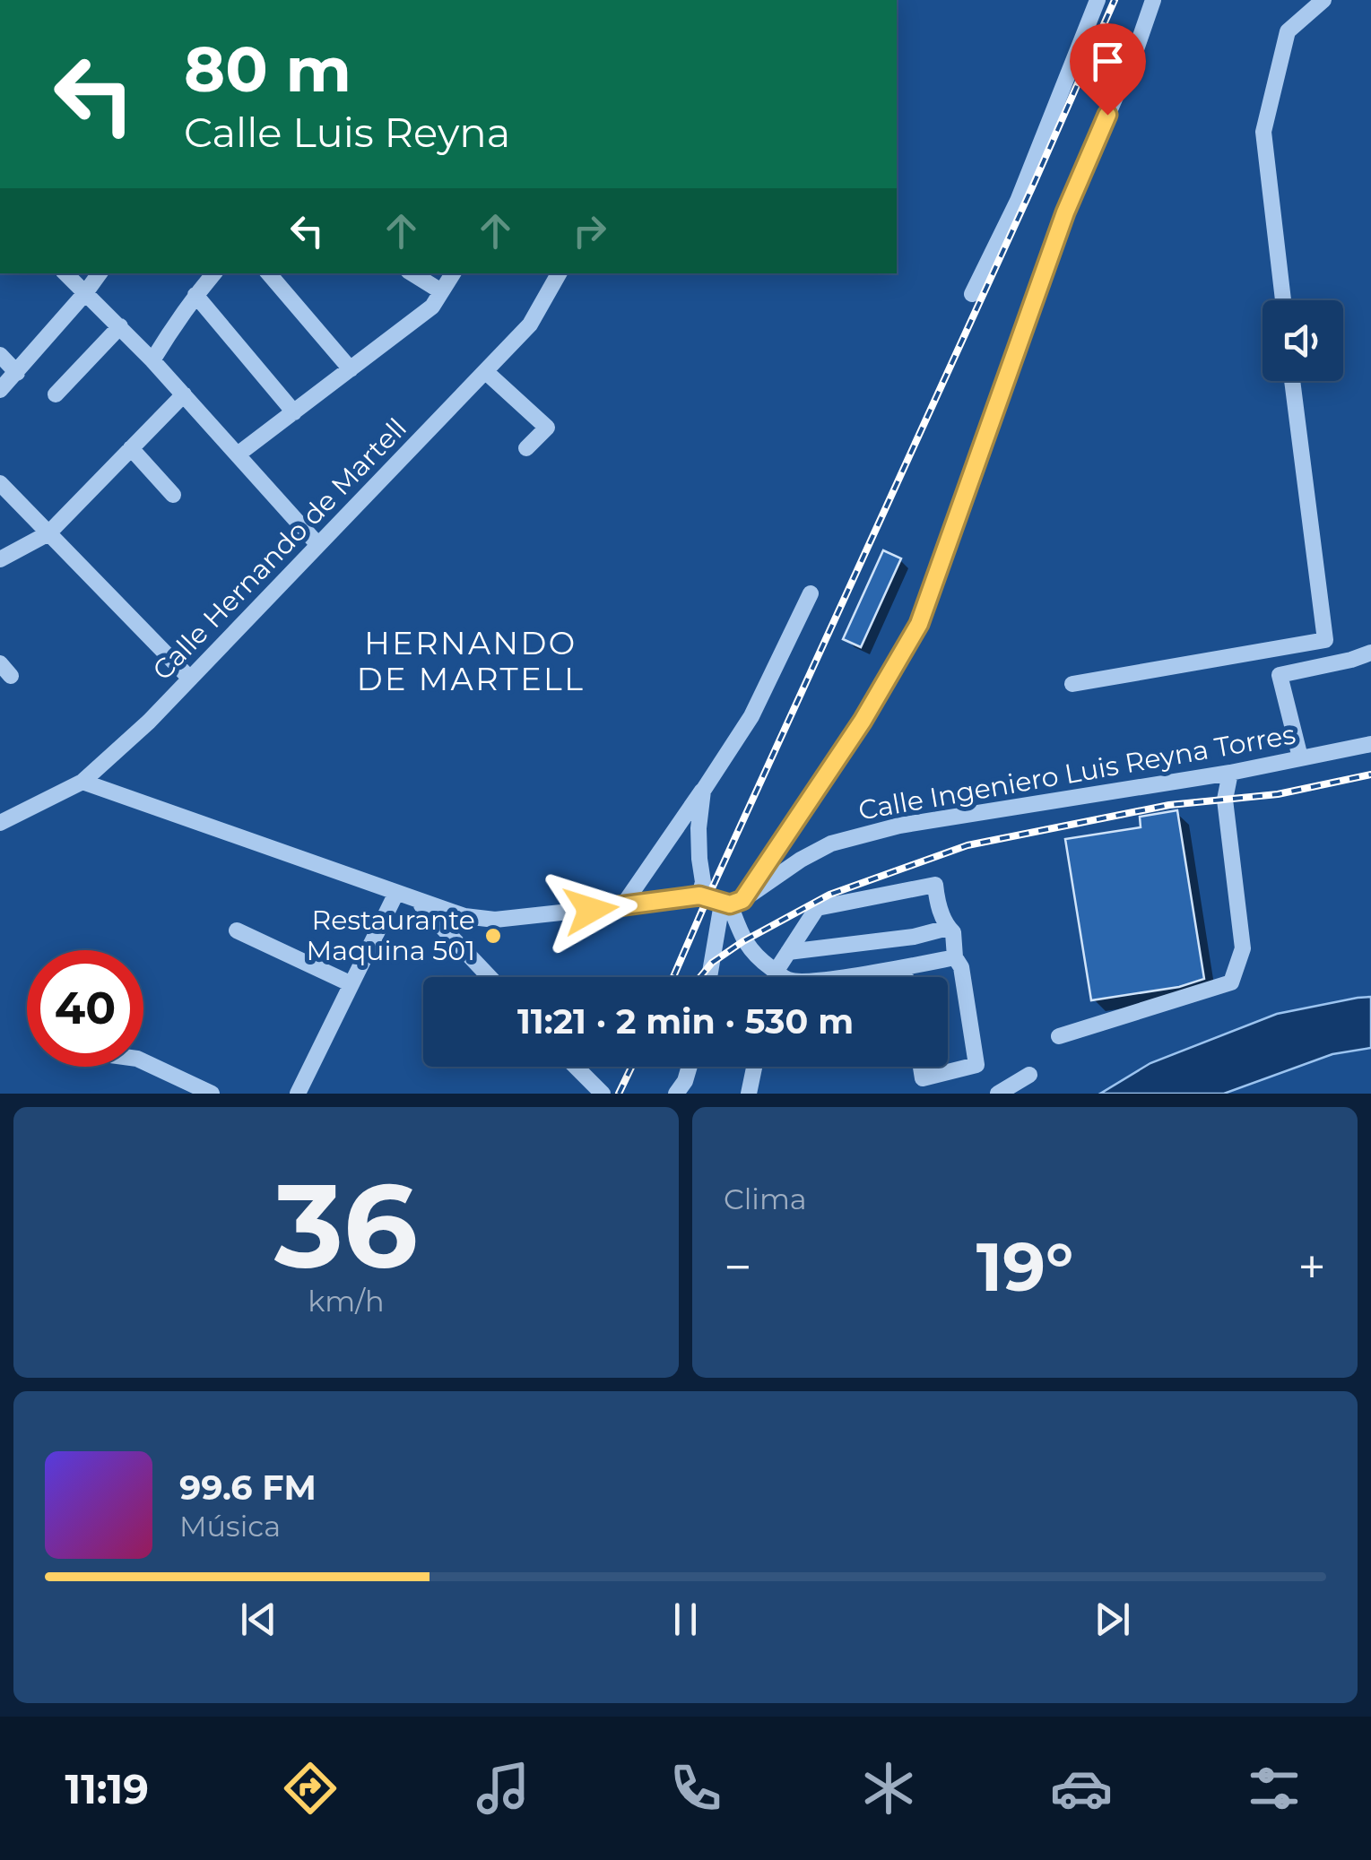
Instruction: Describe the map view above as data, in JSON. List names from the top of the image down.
{
  "streets": {
    "street": ["Calle Hernando de Martell", "Calle Ingeniero Luis Reyna Torres"]
  },
  "districts": ["HERNANDO DE MARTELL"],
  "places": ["Restaurante Maquina 501"],
  "page": {
    "turn": ["80 m", "Calle Luis Reyna"],
    "limit": "40",
    "trip": "11:21 · 2 min · 530 m",
    "tile": [
      ["36", "km/h"],
      "Clima"
    ],
    "heat": ["−", "19°", "+"],
    "song": ["99.6 FM", "Música"],
    "tabs": "11:19"
  }
}
